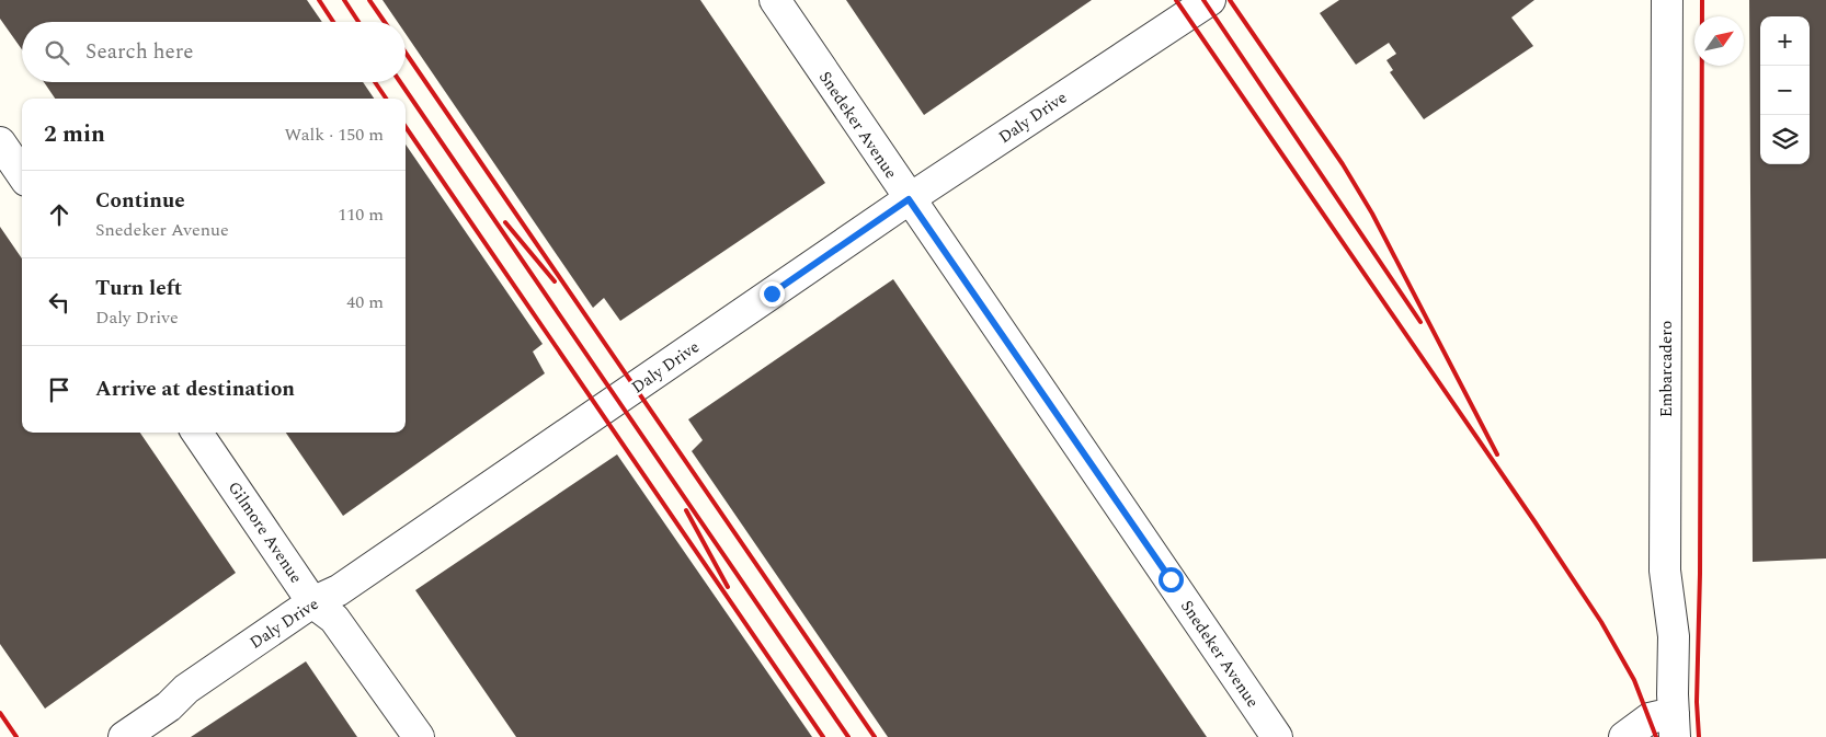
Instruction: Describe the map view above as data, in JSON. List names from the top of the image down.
{
  "streets": {
    "street": [
      "Daly Drive",
      "Snedeker Avenue",
      "Embarcadero",
      "Gilmore Avenue"
    ]
  },
  "crossings": [
    ["Daly Drive", "Snedeker Avenue"],
    ["Daly Drive", "Gilmore Avenue"]
  ],
  "north": "top right",
  "page": {
    "map_buttons": ["+", "−"],
    "search": "Search here",
    "heading": ["2 min", "Walk · 150 m"],
    "list": [
      ["Continue", "Snedeker Avenue", "110 m"],
      ["Turn left", "Daly Drive", "40 m"],
      "Arrive at destination"
    ]
  }
}
